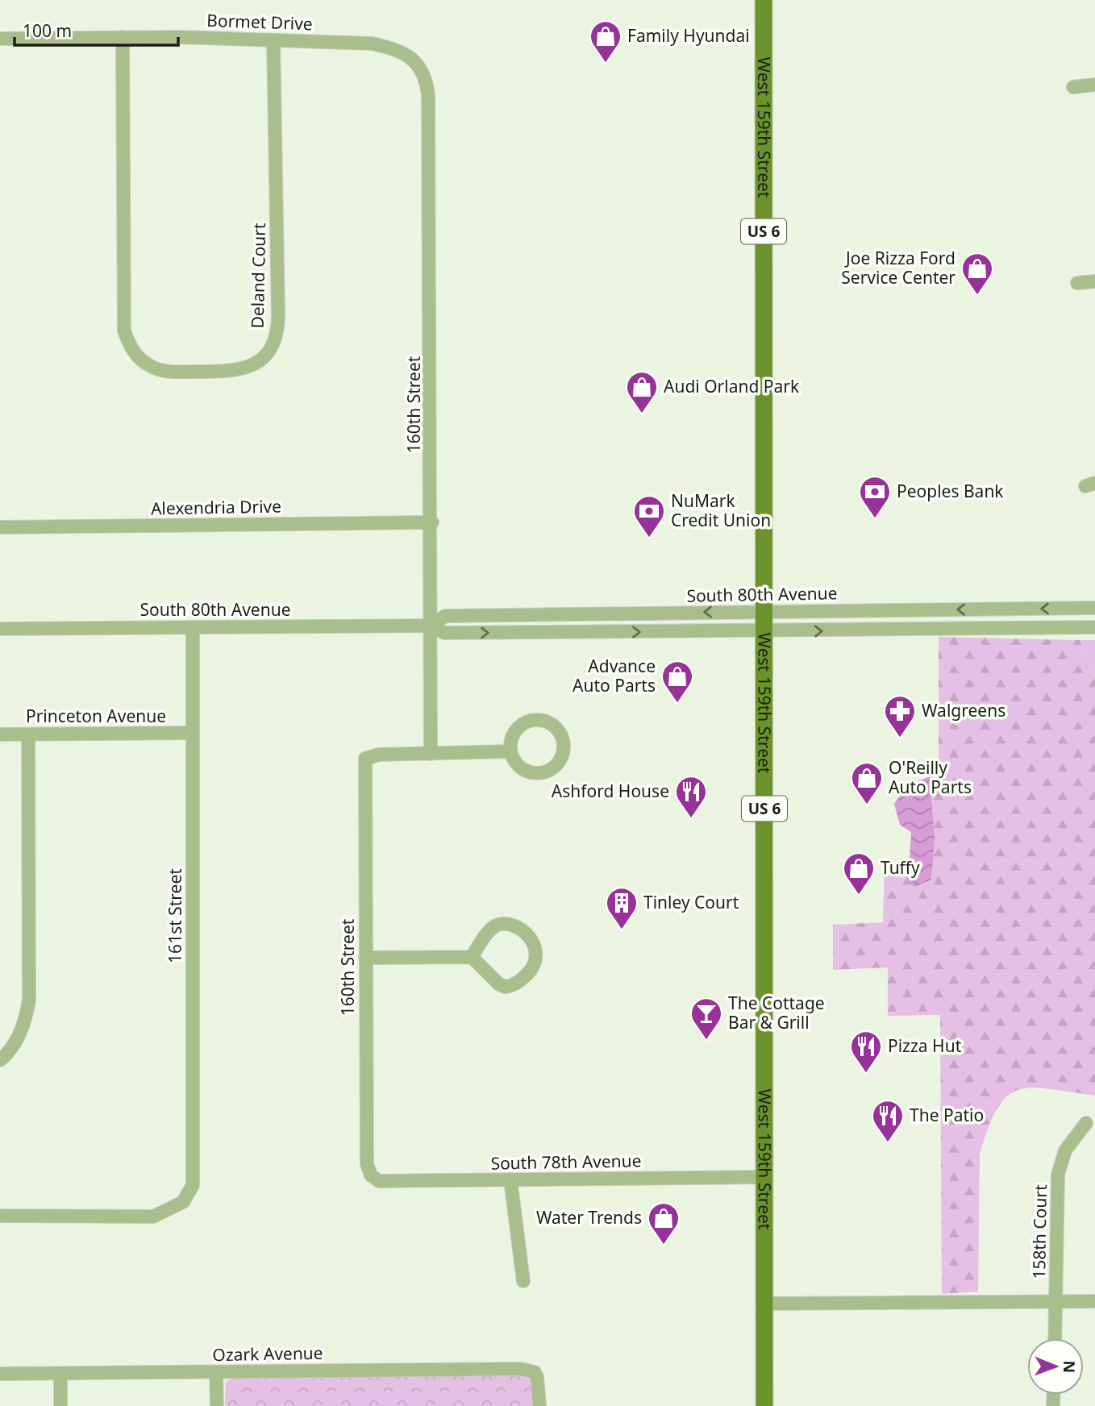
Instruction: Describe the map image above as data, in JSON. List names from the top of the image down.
{
  "streets": {
    "main road": ["West 159th Street", "US 6"],
    "street": [
      "Bormet Drive",
      "Deland Court",
      "160th Street",
      "Alexendria Drive",
      "South 80th Avenue",
      "Princeton Avenue",
      "161st Street",
      "South 78th Avenue",
      "158th Court",
      "Ozark Avenue"
    ]
  },
  "crossings": [
    ["Bormet Drive", "Deland Court"],
    ["Bormet Drive", "160th Street"],
    ["West 159th Street", "South 80th Avenue"],
    ["West 159th Street", "South 78th Avenue"],
    ["160th Street", "Alexendria Drive"],
    ["160th Street", "South 80th Avenue"],
    ["160th Street", "South 78th Avenue"],
    ["South 80th Avenue", "161st Street"],
    ["Princeton Avenue", "161st Street"]
  ],
  "places": {
    "shop": [
      "Family Hyundai",
      "Joe Rizza Ford Service Center",
      "Audi Orland Park",
      "Advance Auto Parts",
      "O'Reilly Auto Parts",
      "Tuffy",
      "Water Trends"
    ],
    "bank": ["Peoples Bank", "NuMark Credit Union"],
    "pharmacy": ["Walgreens"],
    "restaurant": ["Ashford House", "Pizza Hut", "The Patio"],
    "building": ["Tinley Court"],
    "bar": ["The Cottage Bar & Grill"]
  },
  "scale_bar": "100 m",
  "north": "right"
}
